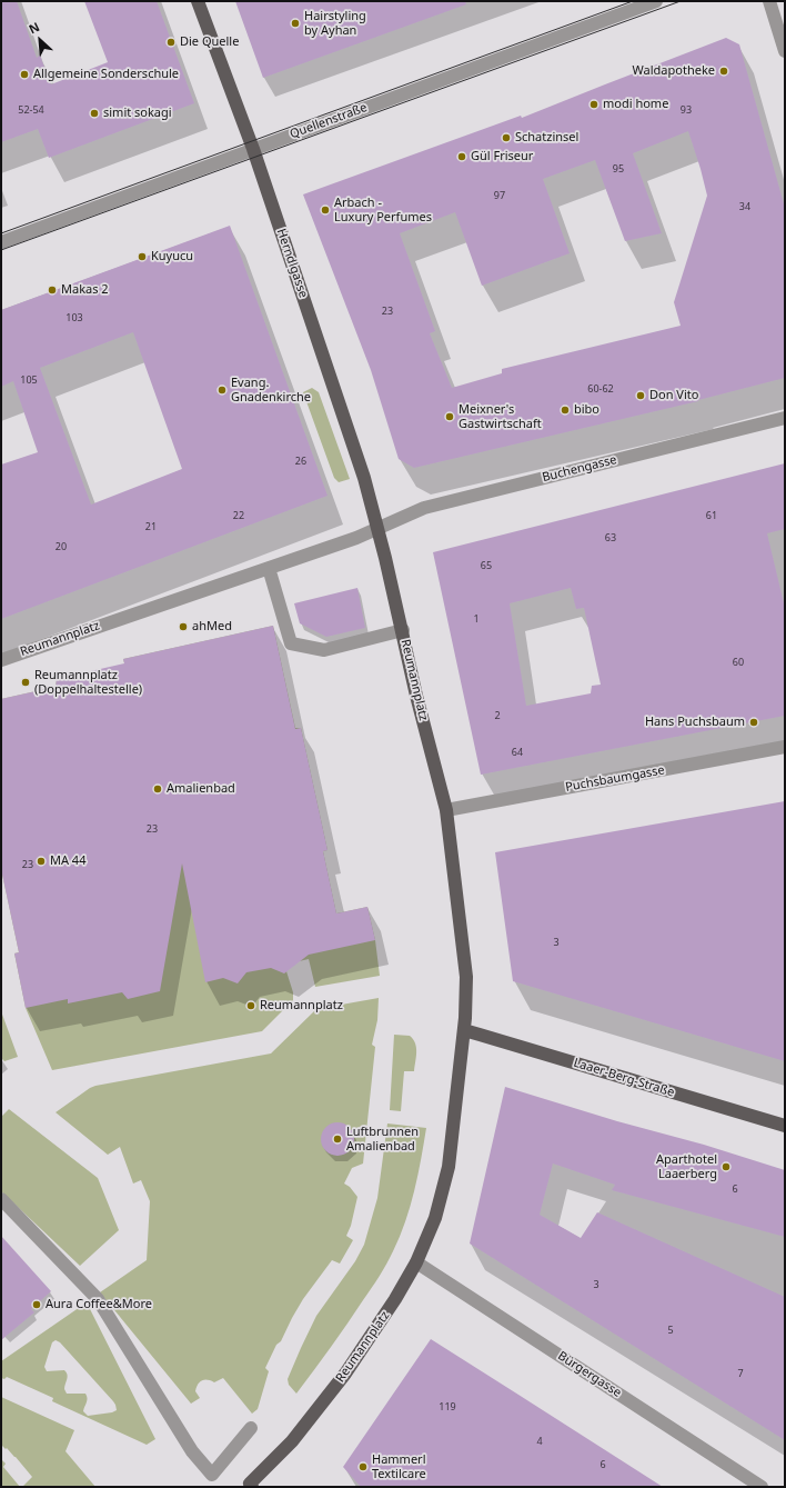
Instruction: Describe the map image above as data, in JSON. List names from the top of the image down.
{
  "streets": {
    "main road": ["Herndlgasse", "Reumannplatz", "Laaer-Berg-Straße"],
    "street": [
      "Quellenstraße",
      "Buchengasse",
      "Puchsbaumgasse",
      "Bürgergasse"
    ]
  },
  "crossings": [
    ["Quellenstraße", "Herndlgasse"],
    ["Herndlgasse", "Buchengasse"],
    ["Herndlgasse", "Reumannplatz"],
    ["Buchengasse", "Reumannplatz"],
    ["Reumannplatz", "Puchsbaumgasse"],
    ["Reumannplatz", "Laaer-Berg-Straße"],
    ["Reumannplatz", "Bürgergasse"]
  ],
  "places": [
    "Hairstyling by Ayhan",
    "Die Quelle",
    "Waldapotheke",
    "Allgemeine Sonderschule",
    "modi home",
    "simit sokagi",
    "Schatzinsel",
    "Gül Friseur",
    "Arbach - Luxury Perfumes",
    "Kuyucu",
    "Makas 2",
    "Evang. Gnadenkirche",
    "Don Vito",
    "bibo",
    "Meixner's Gastwirtschaft",
    "ahMed",
    "Reumannplatz (Doppelhaltestelle)",
    "Hans Puchsbaum",
    "Amalienbad",
    "MA 44",
    "Reumannplatz",
    "Luftbrunnen Amalienbad",
    "Aparthotel Laaerberg",
    "Aura Coffee&More",
    "Hammerl Textilcare"
  ],
  "house_numbers": [
    "52-54",
    "93",
    "95",
    "97",
    "34",
    "23",
    "103",
    "105",
    "60-62",
    "26",
    "22",
    "61",
    "21",
    "63",
    "20",
    "65",
    "1",
    "60",
    "2",
    "64",
    "23",
    "23",
    "3",
    "6",
    "3",
    "5",
    "7",
    "119",
    "4",
    "6"
  ],
  "north": "top left"
}
